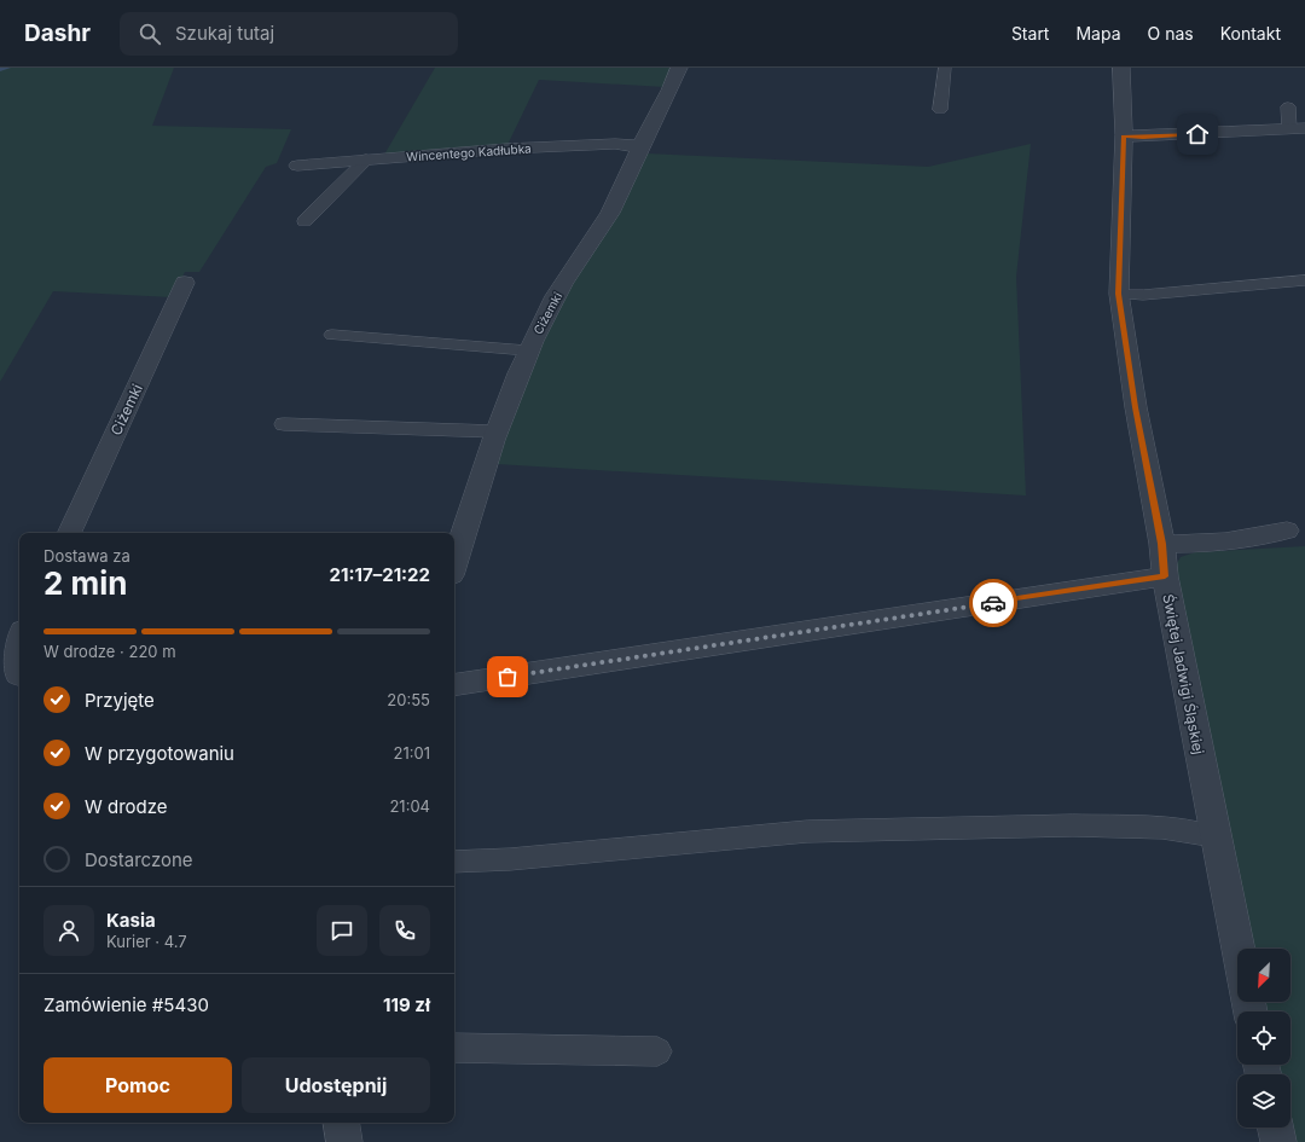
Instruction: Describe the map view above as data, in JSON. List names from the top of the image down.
{
  "streets": {
    "street": ["Wincentego Kadłubka", "Ciżemki", "Świętej Jadwigi Śląskiej"]
  },
  "crossings": [
    ["Wincentego Kadłubka", "Ciżemki"]
  ],
  "north": "bottom left",
  "page": {
    "header": "Dashr",
    "search": "Szukaj tutaj",
    "nav": [
      "Start",
      "Mapa",
      "O nas",
      "Kontakt"
    ],
    "heading": ["2 min", "Dostawa za", "21:17–21:22"],
    "panel": [
      "Kasia",
      "Kurier · 4.7",
      "Zamówienie #5430",
      "119 zł"
    ],
    "bar": "W drodze · 220 m",
    "list": [
      ["Przyjęte", "20:55"],
      ["W przygotowaniu", "21:01"],
      ["W drodze", "21:04"],
      "Dostarczone"
    ],
    "buttons": ["Pomoc", "Udostępnij"]
  }
}
